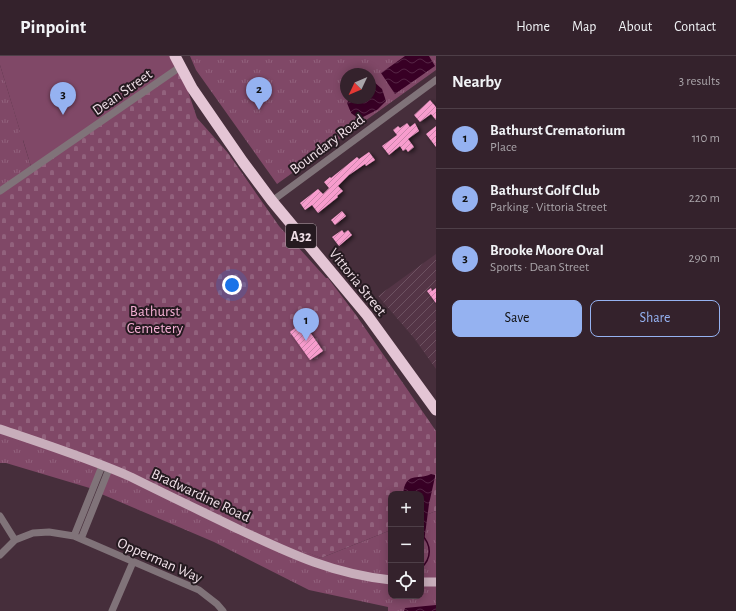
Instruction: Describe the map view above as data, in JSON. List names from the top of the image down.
{
  "streets": {
    "highway": ["A32", "Vittoria Street"],
    "main road": ["Bradwardine Road"],
    "street": ["Dean Street", "Boundary Road", "Opperman Way"]
  },
  "crossings": [
    ["Dean Street", "Vittoria Street"],
    ["Boundary Road", "Vittoria Street"]
  ],
  "parks": ["Bathurst Cemetery"],
  "north": "bottom left",
  "page": {
    "header": "Pinpoint",
    "nav": [
      "Home",
      "Map",
      "About",
      "Contact"
    ],
    "heading": ["Nearby", "3 results"],
    "pins": ["2", "3", "1"],
    "list": [
      {
        "mark": "1",
        "name": "Bathurst Crematorium",
        "note": "Place",
        "value": "110 m"
      },
      {
        "mark": "2",
        "name": "Bathurst Golf Club",
        "note": "Parking · Vittoria Street",
        "value": "220 m"
      },
      {
        "mark": "3",
        "name": "Brooke Moore Oval",
        "note": "Sports · Dean Street",
        "value": "290 m"
      }
    ],
    "buttons": ["Save", "Share"],
    "map_buttons": ["+", "−"]
  }
}
